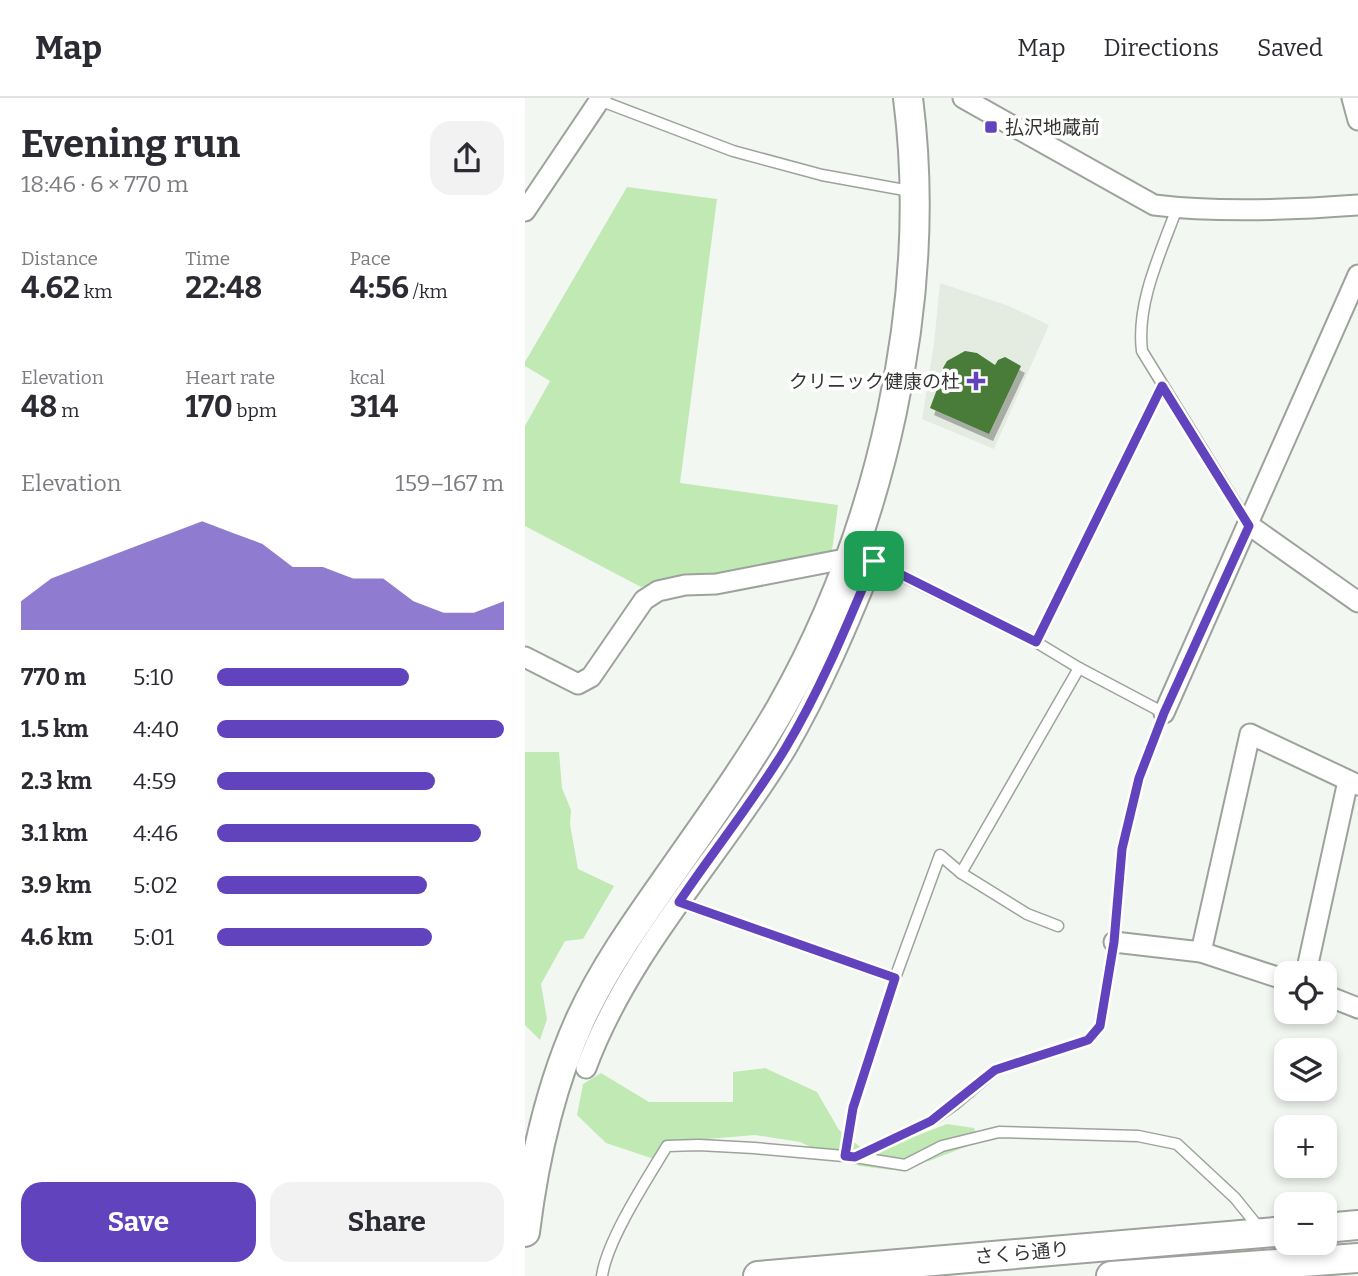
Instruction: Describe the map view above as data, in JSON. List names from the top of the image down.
{
  "streets": {
    "street": ["さくら通り"]
  },
  "places": {
    "transit": ["払沢地蔵前"],
    "health": ["クリニック健康の杜"]
  },
  "page": {
    "header": "Map",
    "nav": ["Map", "Directions", "Saved"],
    "heading": ["Evening run", "18:46 · 6 × 770 m"],
    "stats": [
      ["Distance", "4.62 km"],
      ["Time", "22:48"],
      ["Pace", "4:56 /km"],
      ["Elevation", "48 m"],
      ["Heart rate", "170 bpm"],
      ["kcal", "314"]
    ],
    "chart": ["Elevation", "159–167 m"],
    "list": [
      {
        "name": "770 m",
        "note": "5:10"
      },
      {
        "name": "1.5 km",
        "note": "4:40"
      },
      {
        "name": "2.3 km",
        "note": "4:59"
      },
      {
        "name": "3.1 km",
        "note": "4:46"
      },
      {
        "name": "3.9 km",
        "note": "5:02"
      },
      {
        "name": "4.6 km",
        "note": "5:01"
      }
    ],
    "map_buttons": ["+", "−"],
    "buttons": ["Save", "Share"]
  }
}
